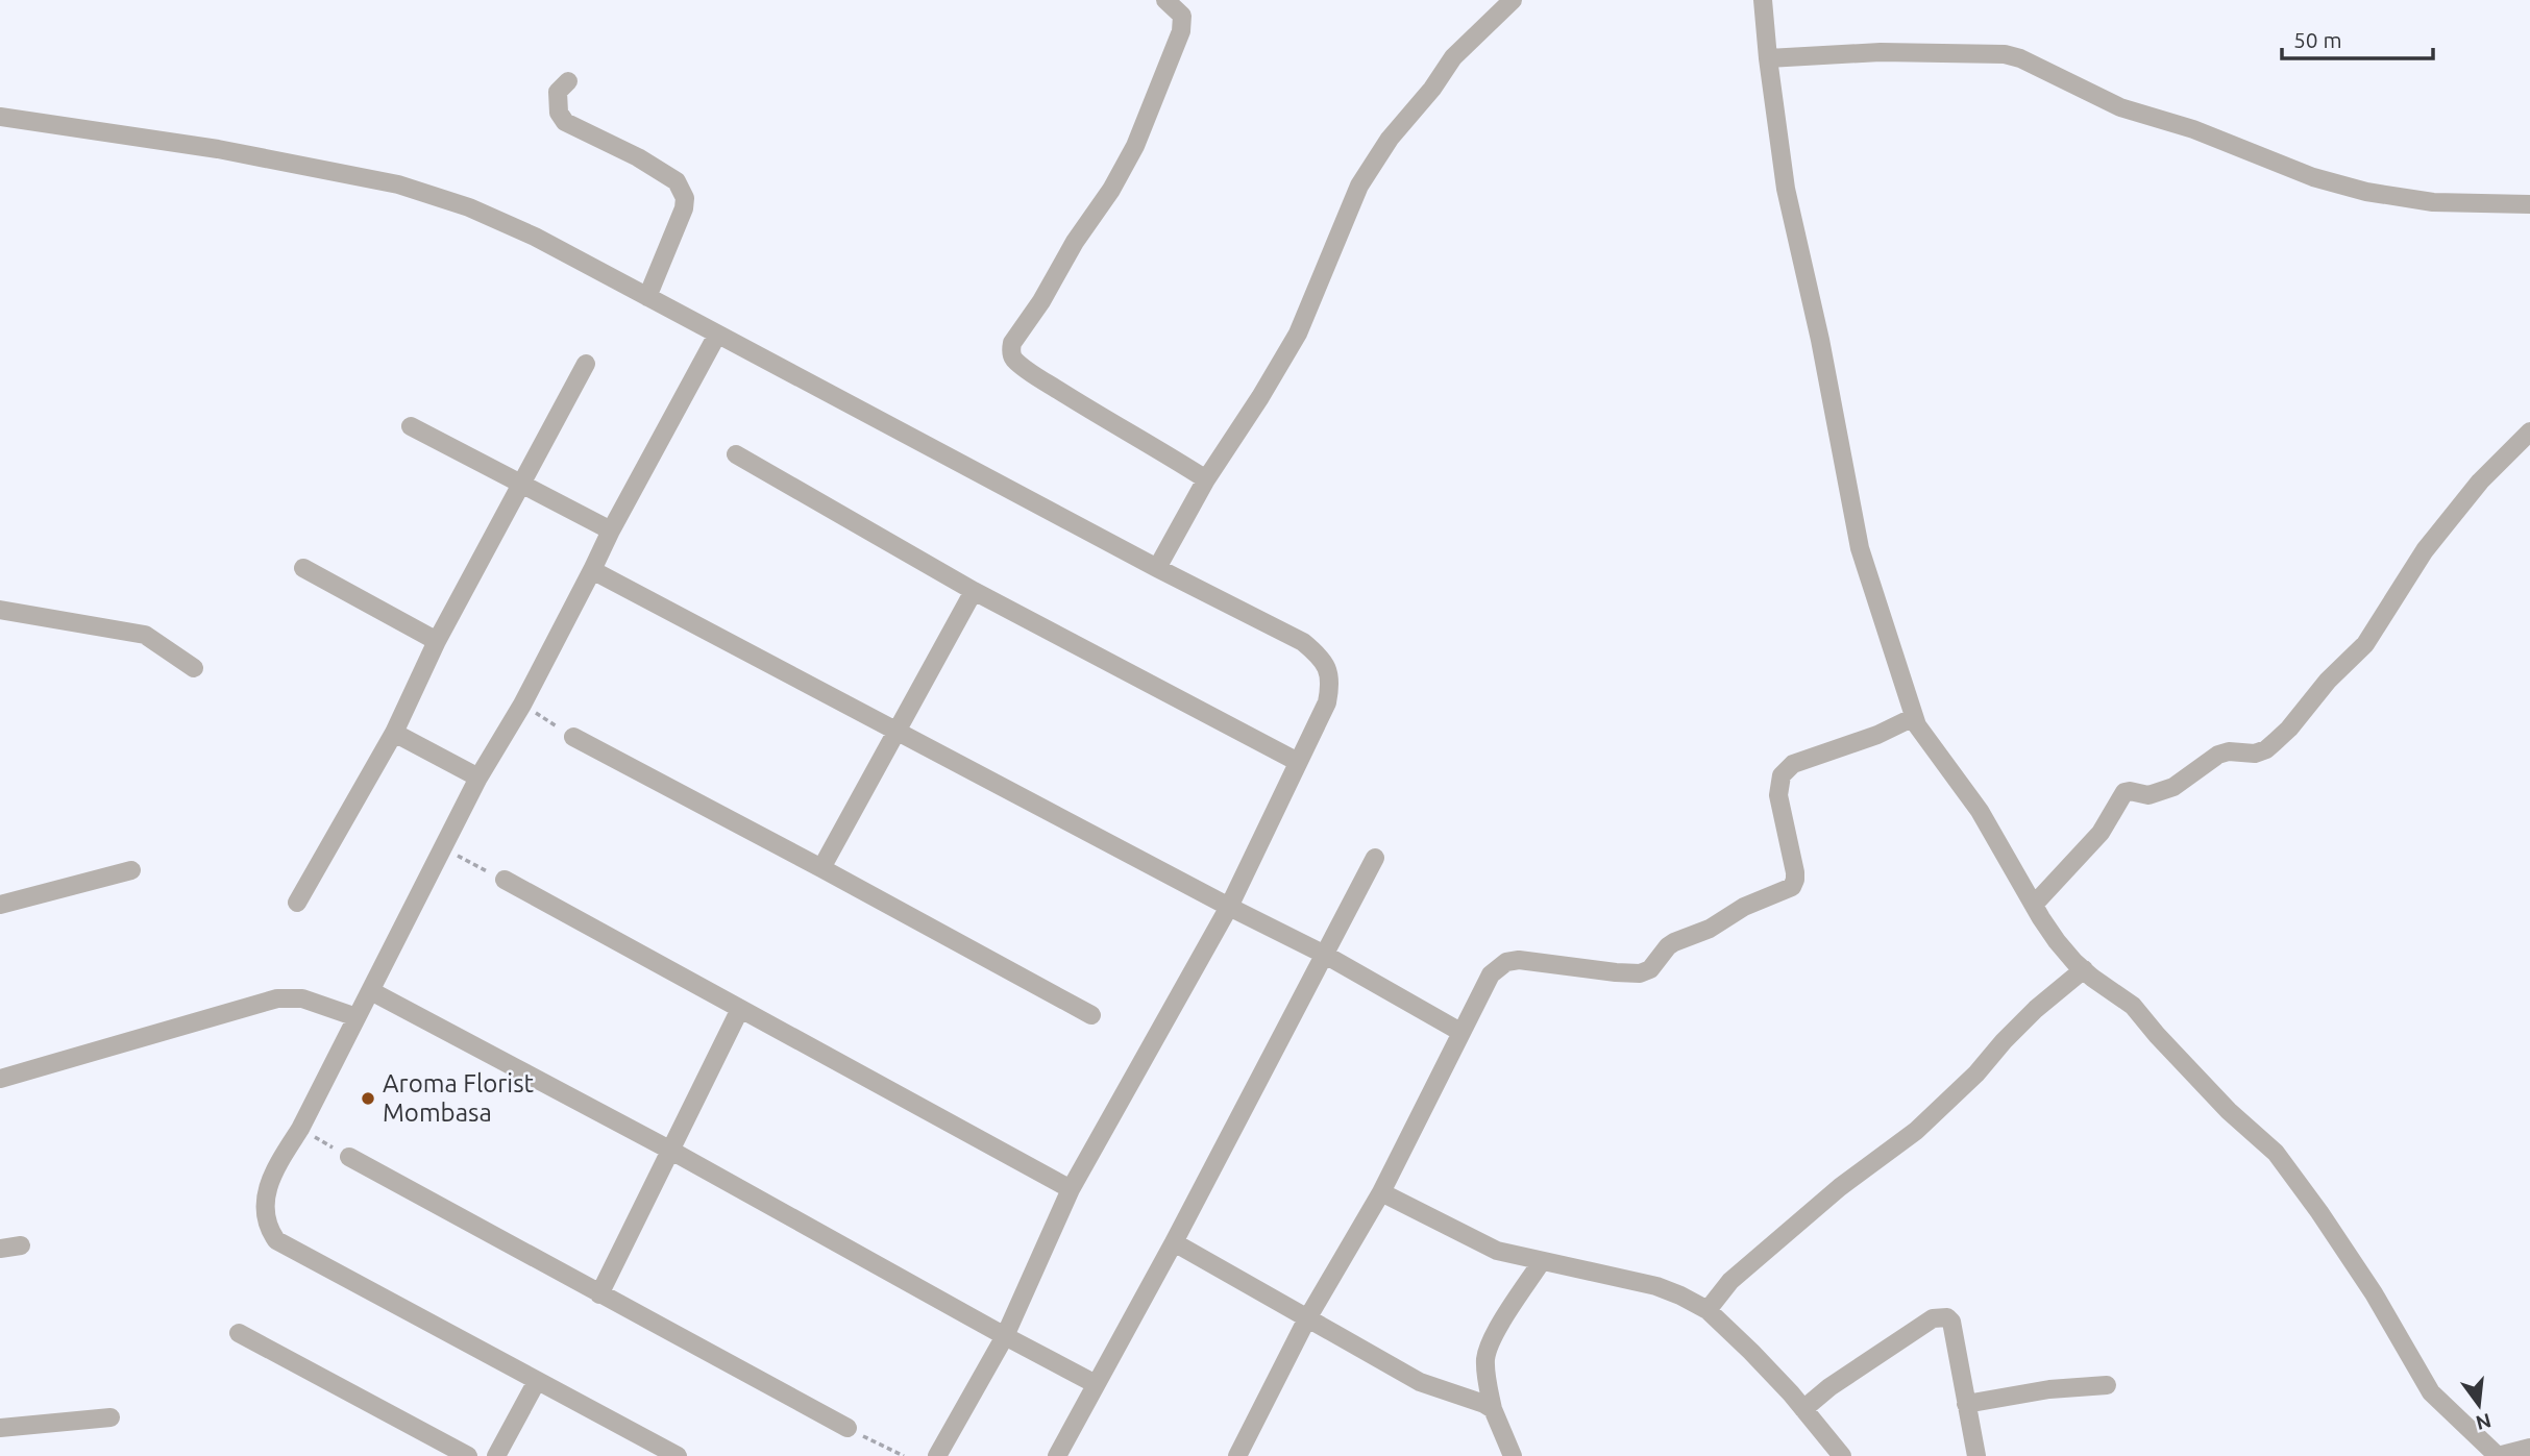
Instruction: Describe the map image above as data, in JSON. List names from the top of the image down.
{
  "places": ["Aroma Florist Mombasa"],
  "scale_bar": "50 m",
  "north": "bottom"
}
